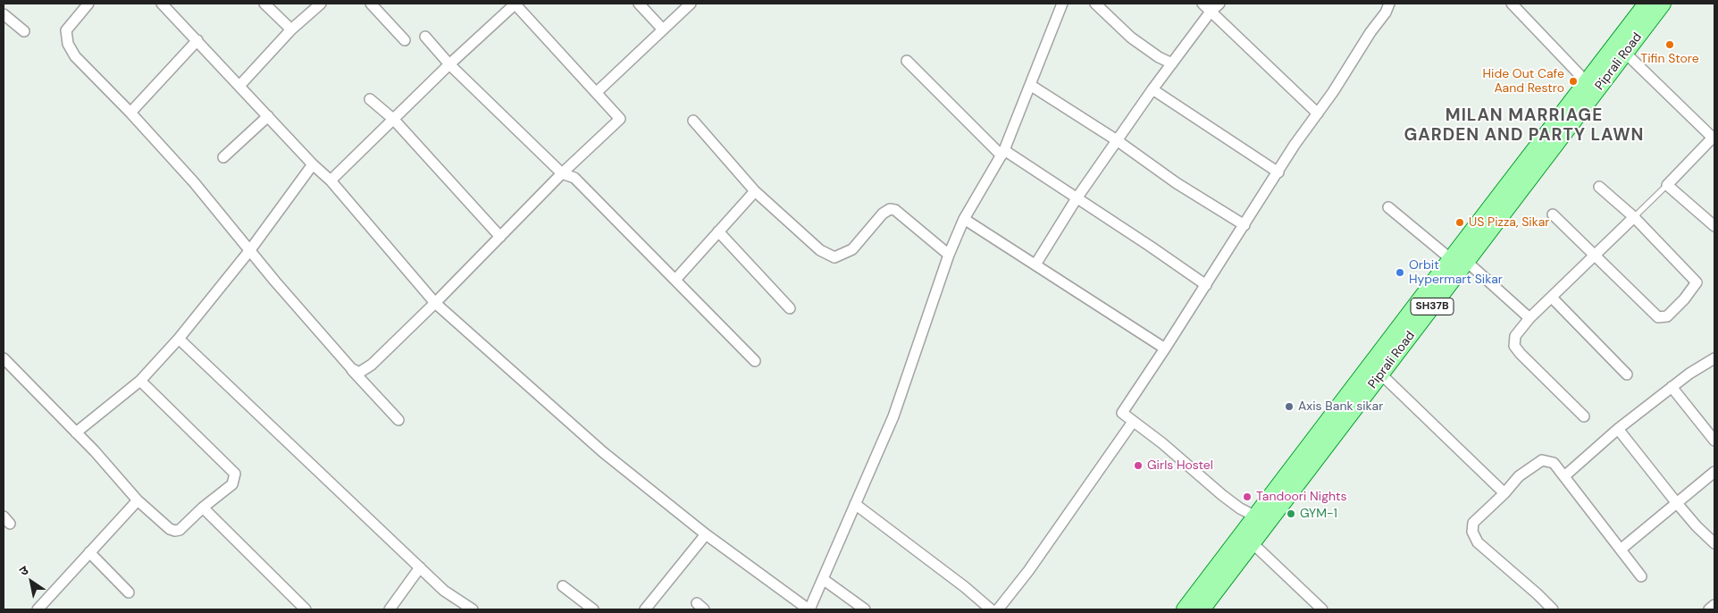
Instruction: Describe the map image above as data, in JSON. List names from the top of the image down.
{
  "streets": {
    "main road": ["Piprali Road", "SH37B"]
  },
  "districts": ["MILAN MARRIAGE GARDEN AND PARTY LAWN"],
  "places": [
    "Tifin Store",
    "Hide Out Cafe Aand Restro",
    "US Pizza, Sikar",
    "Orbit Hypermart Sikar",
    "Axis Bank sikar",
    "Girls Hostel",
    "Tandoori Nights",
    "GYM-1"
  ],
  "north": "top left"
}
